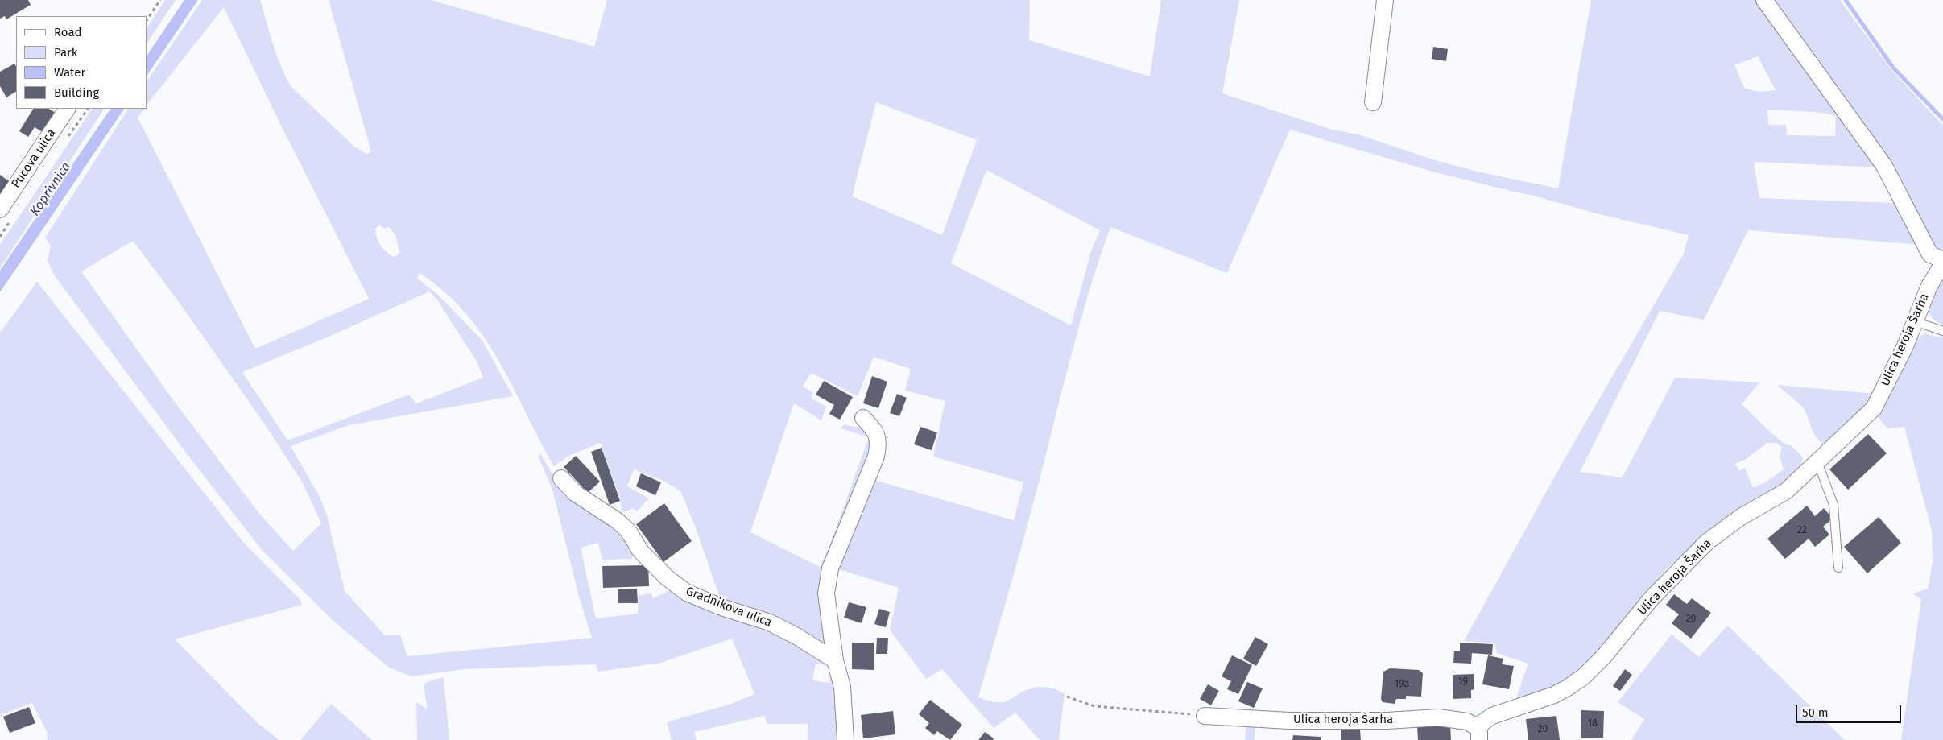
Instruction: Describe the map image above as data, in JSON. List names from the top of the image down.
{
  "streets": {
    "street": ["Pucova ulica", "Ulica heroja Šarha", "Gradnikova ulica"]
  },
  "water": ["Koprivnica"],
  "house_numbers": [
    "22",
    "20",
    "19",
    "19a",
    "18",
    "20"
  ],
  "legend": [
    "Road",
    "Park",
    "Water",
    "Building"
  ],
  "scale_bar": "50 m"
}
